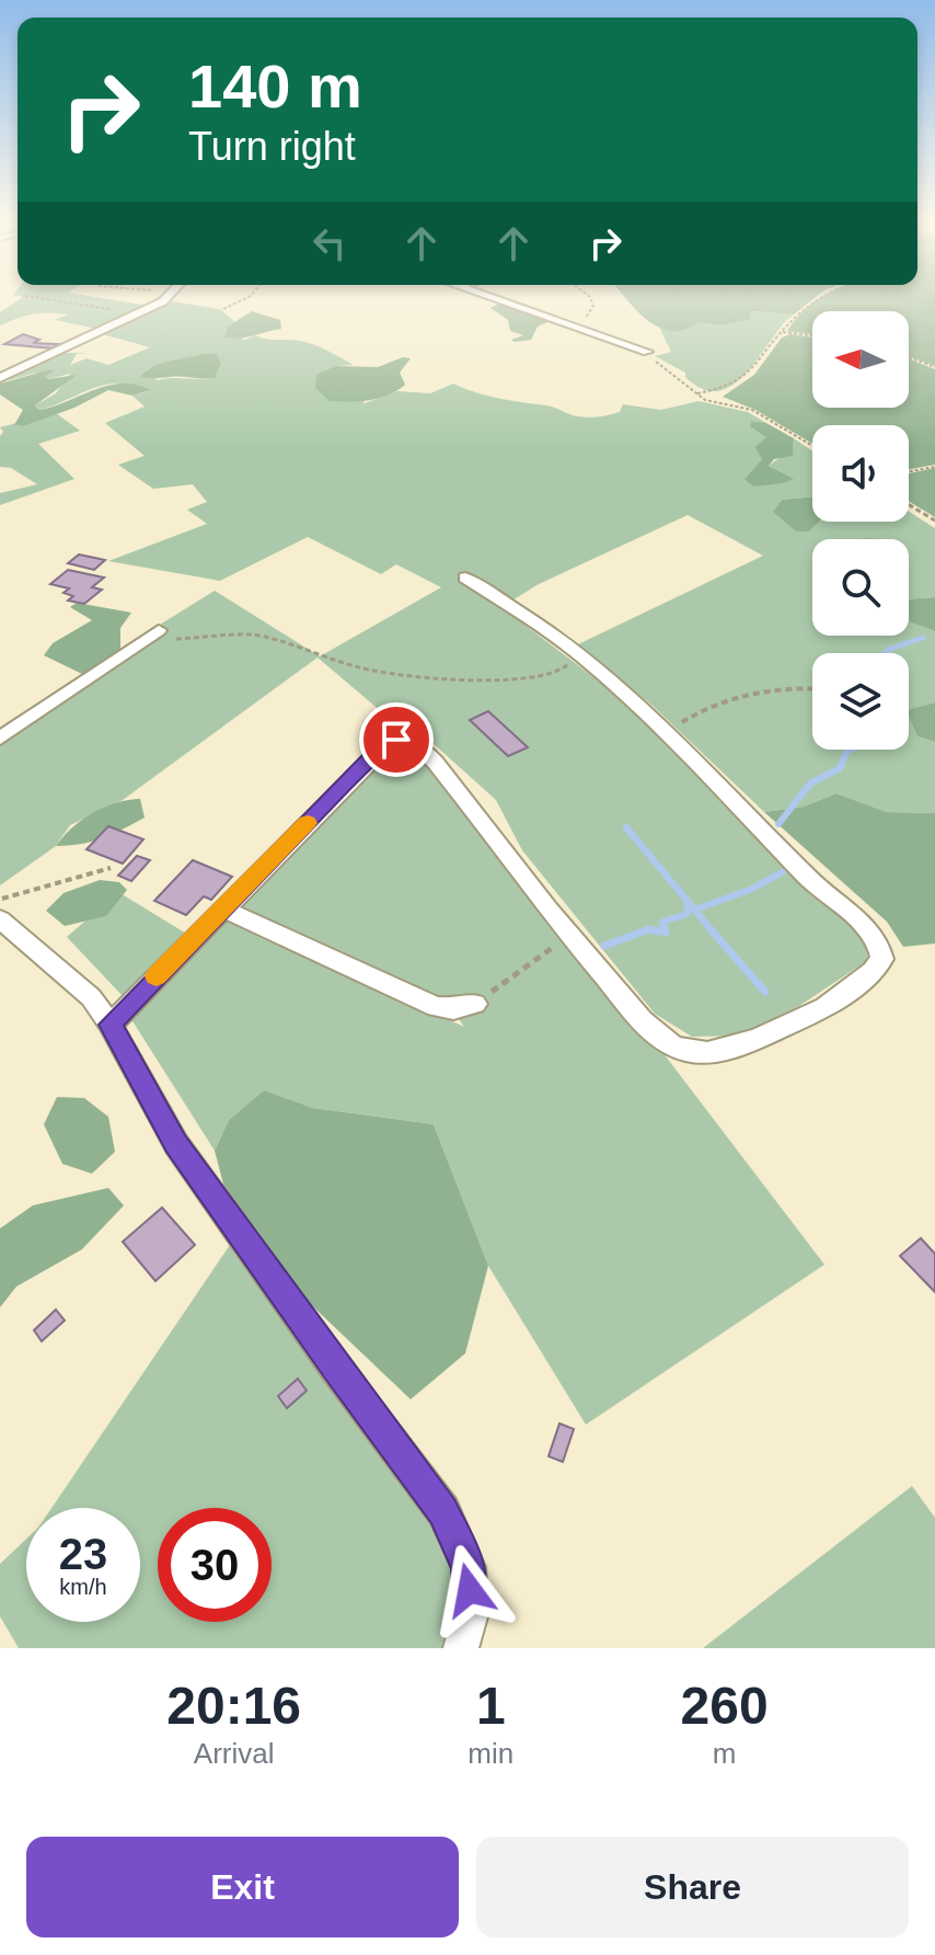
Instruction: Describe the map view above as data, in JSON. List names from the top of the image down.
{
  "north": "left",
  "page": {
    "turn": ["140 m", "Turn right"],
    "speed": "23 km/h",
    "limit": "30",
    "eta": [
      "20:16",
      "Arrival",
      "1",
      "min",
      "260",
      "m"
    ],
    "buttons": ["Exit", "Share"]
  }
}
